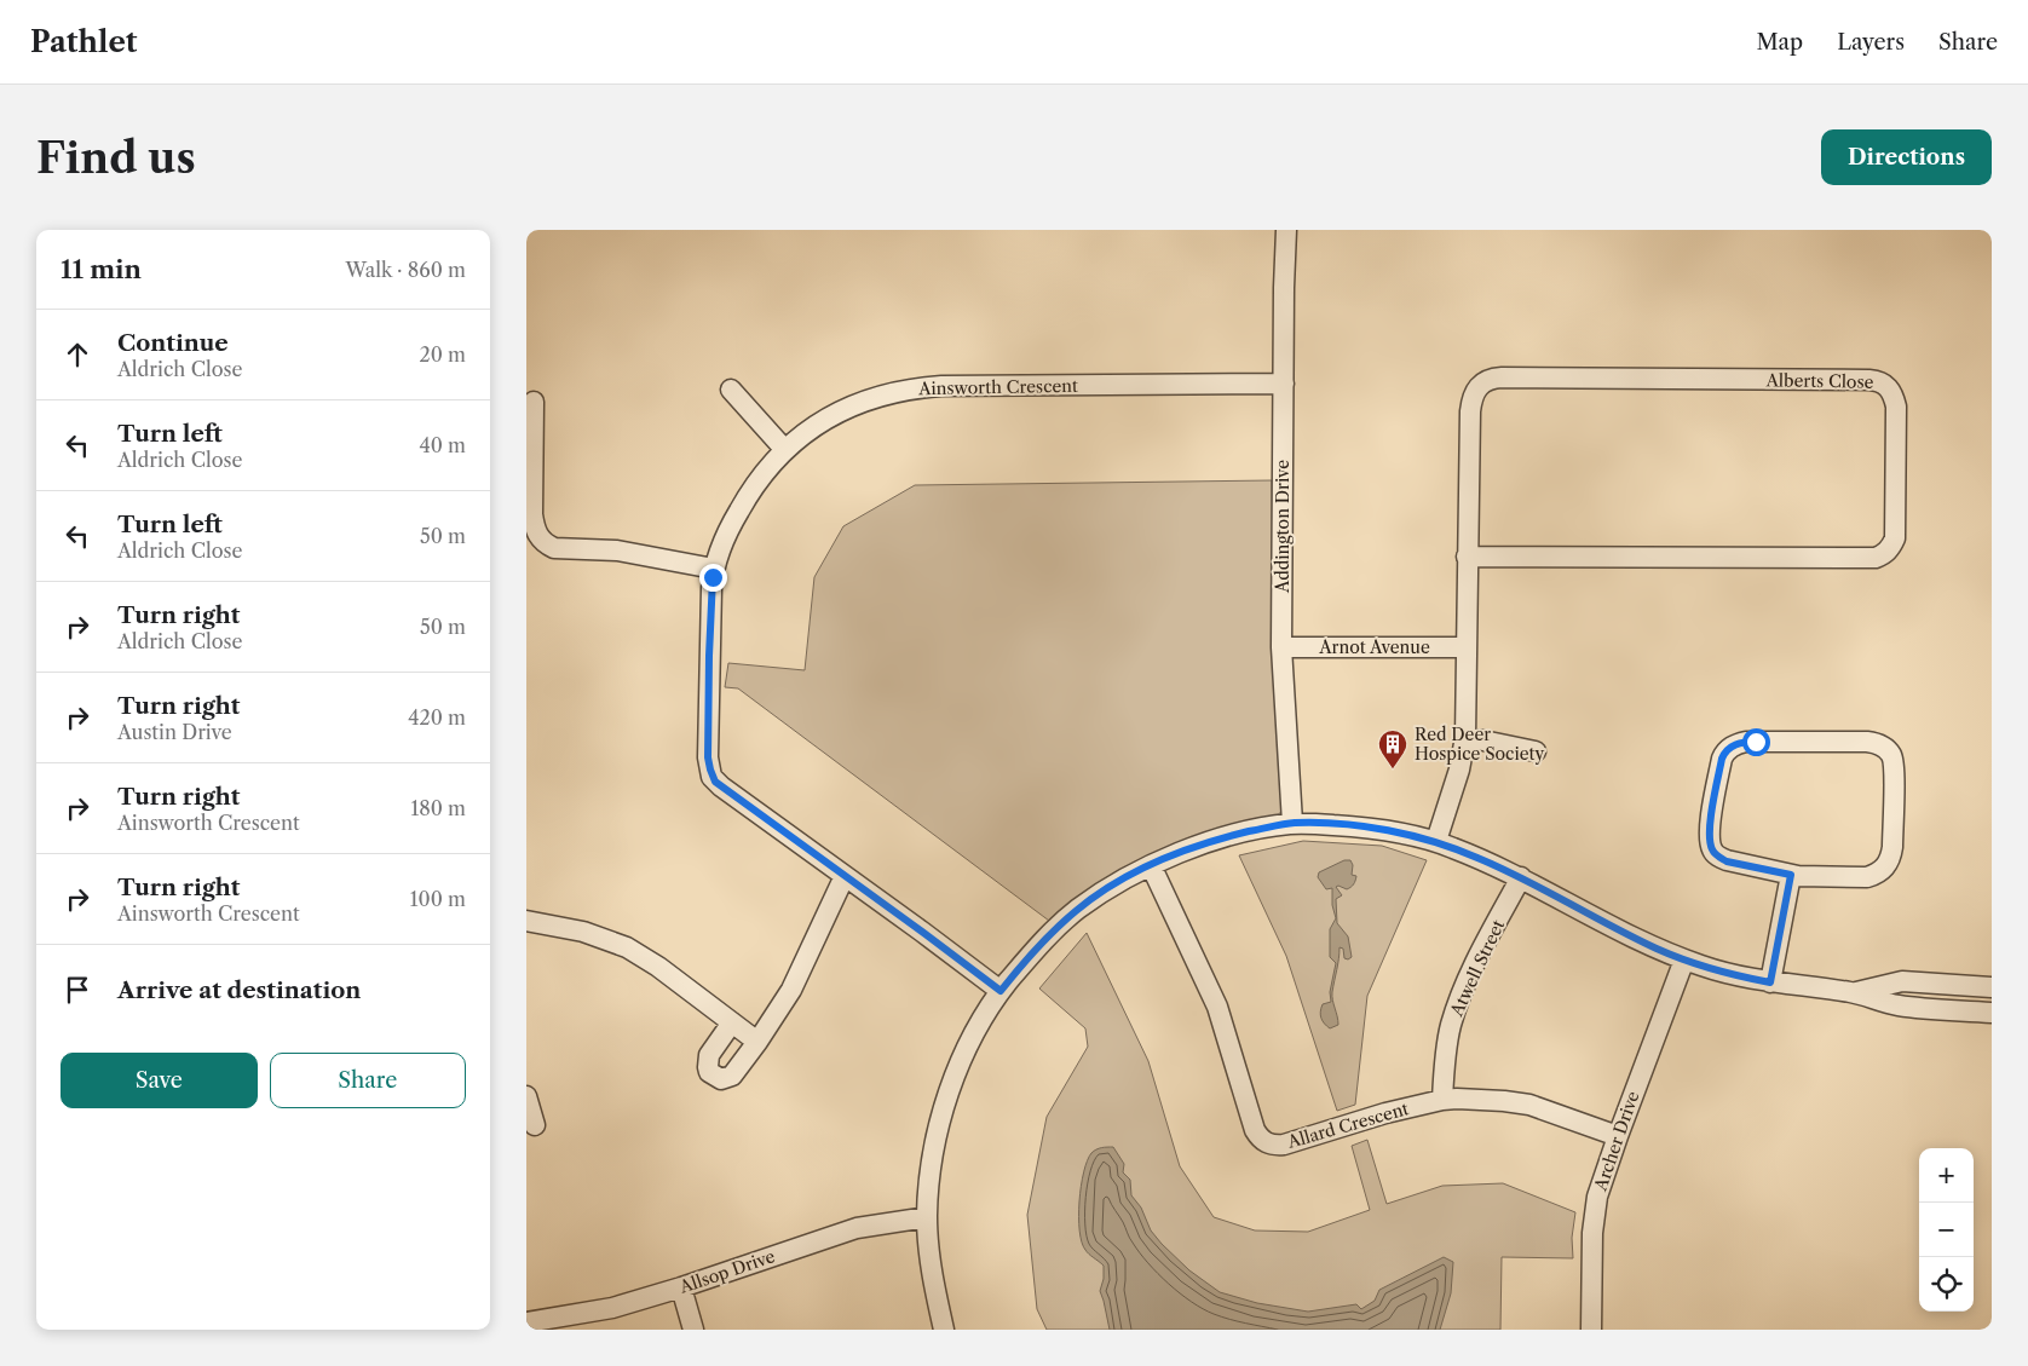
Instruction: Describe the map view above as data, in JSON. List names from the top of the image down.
{
  "streets": {
    "street": [
      "Alberts Close",
      "Ainsworth Crescent",
      "Addington Drive",
      "Arnot Avenue",
      "Atwell Street",
      "Allard Crescent",
      "Archer Drive",
      "Allsop Drive"
    ]
  },
  "crossings": [
    ["Alberts Close", "Arnot Avenue"],
    ["Ainsworth Crescent", "Addington Drive"],
    ["Addington Drive", "Arnot Avenue"],
    ["Atwell Street", "Allard Crescent"],
    ["Allard Crescent", "Archer Drive"]
  ],
  "places": {
    "building": ["Red Deer Hospice Society"]
  },
  "page": {
    "header": "Pathlet",
    "nav": ["Map", "Layers", "Share"],
    "buttons": [
      "Directions",
      ["Save", "Share"]
    ],
    "title": "Find us",
    "heading": ["11 min", "Walk · 860 m"],
    "list": [
      ["Continue", "Aldrich Close", "20 m"],
      ["Turn left", "Aldrich Close", "40 m"],
      ["Turn left", "Aldrich Close", "50 m"],
      ["Turn right", "Aldrich Close", "50 m"],
      ["Turn right", "Austin Drive", "420 m"],
      ["Turn right", "Ainsworth Crescent", "180 m"],
      ["Turn right", "Ainsworth Crescent", "100 m"],
      "Arrive at destination"
    ],
    "map_buttons": ["+", "−"]
  }
}
